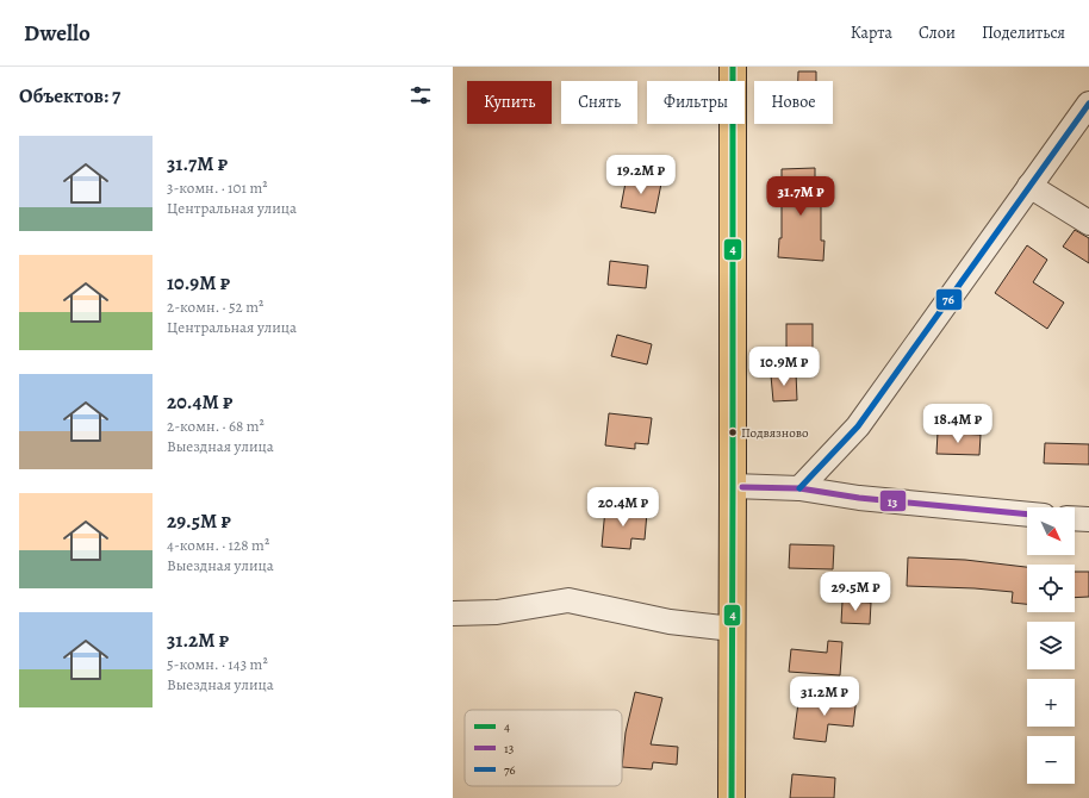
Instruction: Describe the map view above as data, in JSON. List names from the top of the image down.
{
  "places": ["Подвязново"],
  "lines": ["transit line 4", "transit line 76", "transit line 13"],
  "legend": ["4", "13", "76"],
  "north": "bottom right",
  "page": {
    "header": "Dwello",
    "nav": ["Карта", "Слои", "Поделиться"],
    "heading": "Объектов: 7",
    "chip": [
      "Купить",
      "Снять",
      "Фильтры",
      "Новое"
    ],
    "list": [
      {
        "name": "31.7M ₽",
        "note": "3-комн. · 101 m² · Центральная улица"
      },
      {
        "name": "10.9M ₽",
        "note": "2-комн. · 52 m² · Центральная улица"
      },
      {
        "name": "20.4M ₽",
        "note": "2-комн. · 68 m² · Выездная улица"
      },
      {
        "name": "29.5M ₽",
        "note": "4-комн. · 128 m² · Выездная улица"
      },
      {
        "name": "31.2M ₽",
        "note": "5-комн. · 143 m² · Выездная улица"
      }
    ],
    "price": [
      "19.2M ₽",
      "31.7M ₽",
      "10.9M ₽",
      "18.4M ₽",
      "20.4M ₽",
      "29.5M ₽",
      "31.2M ₽"
    ],
    "map_buttons": ["+", "−"]
  }
}
